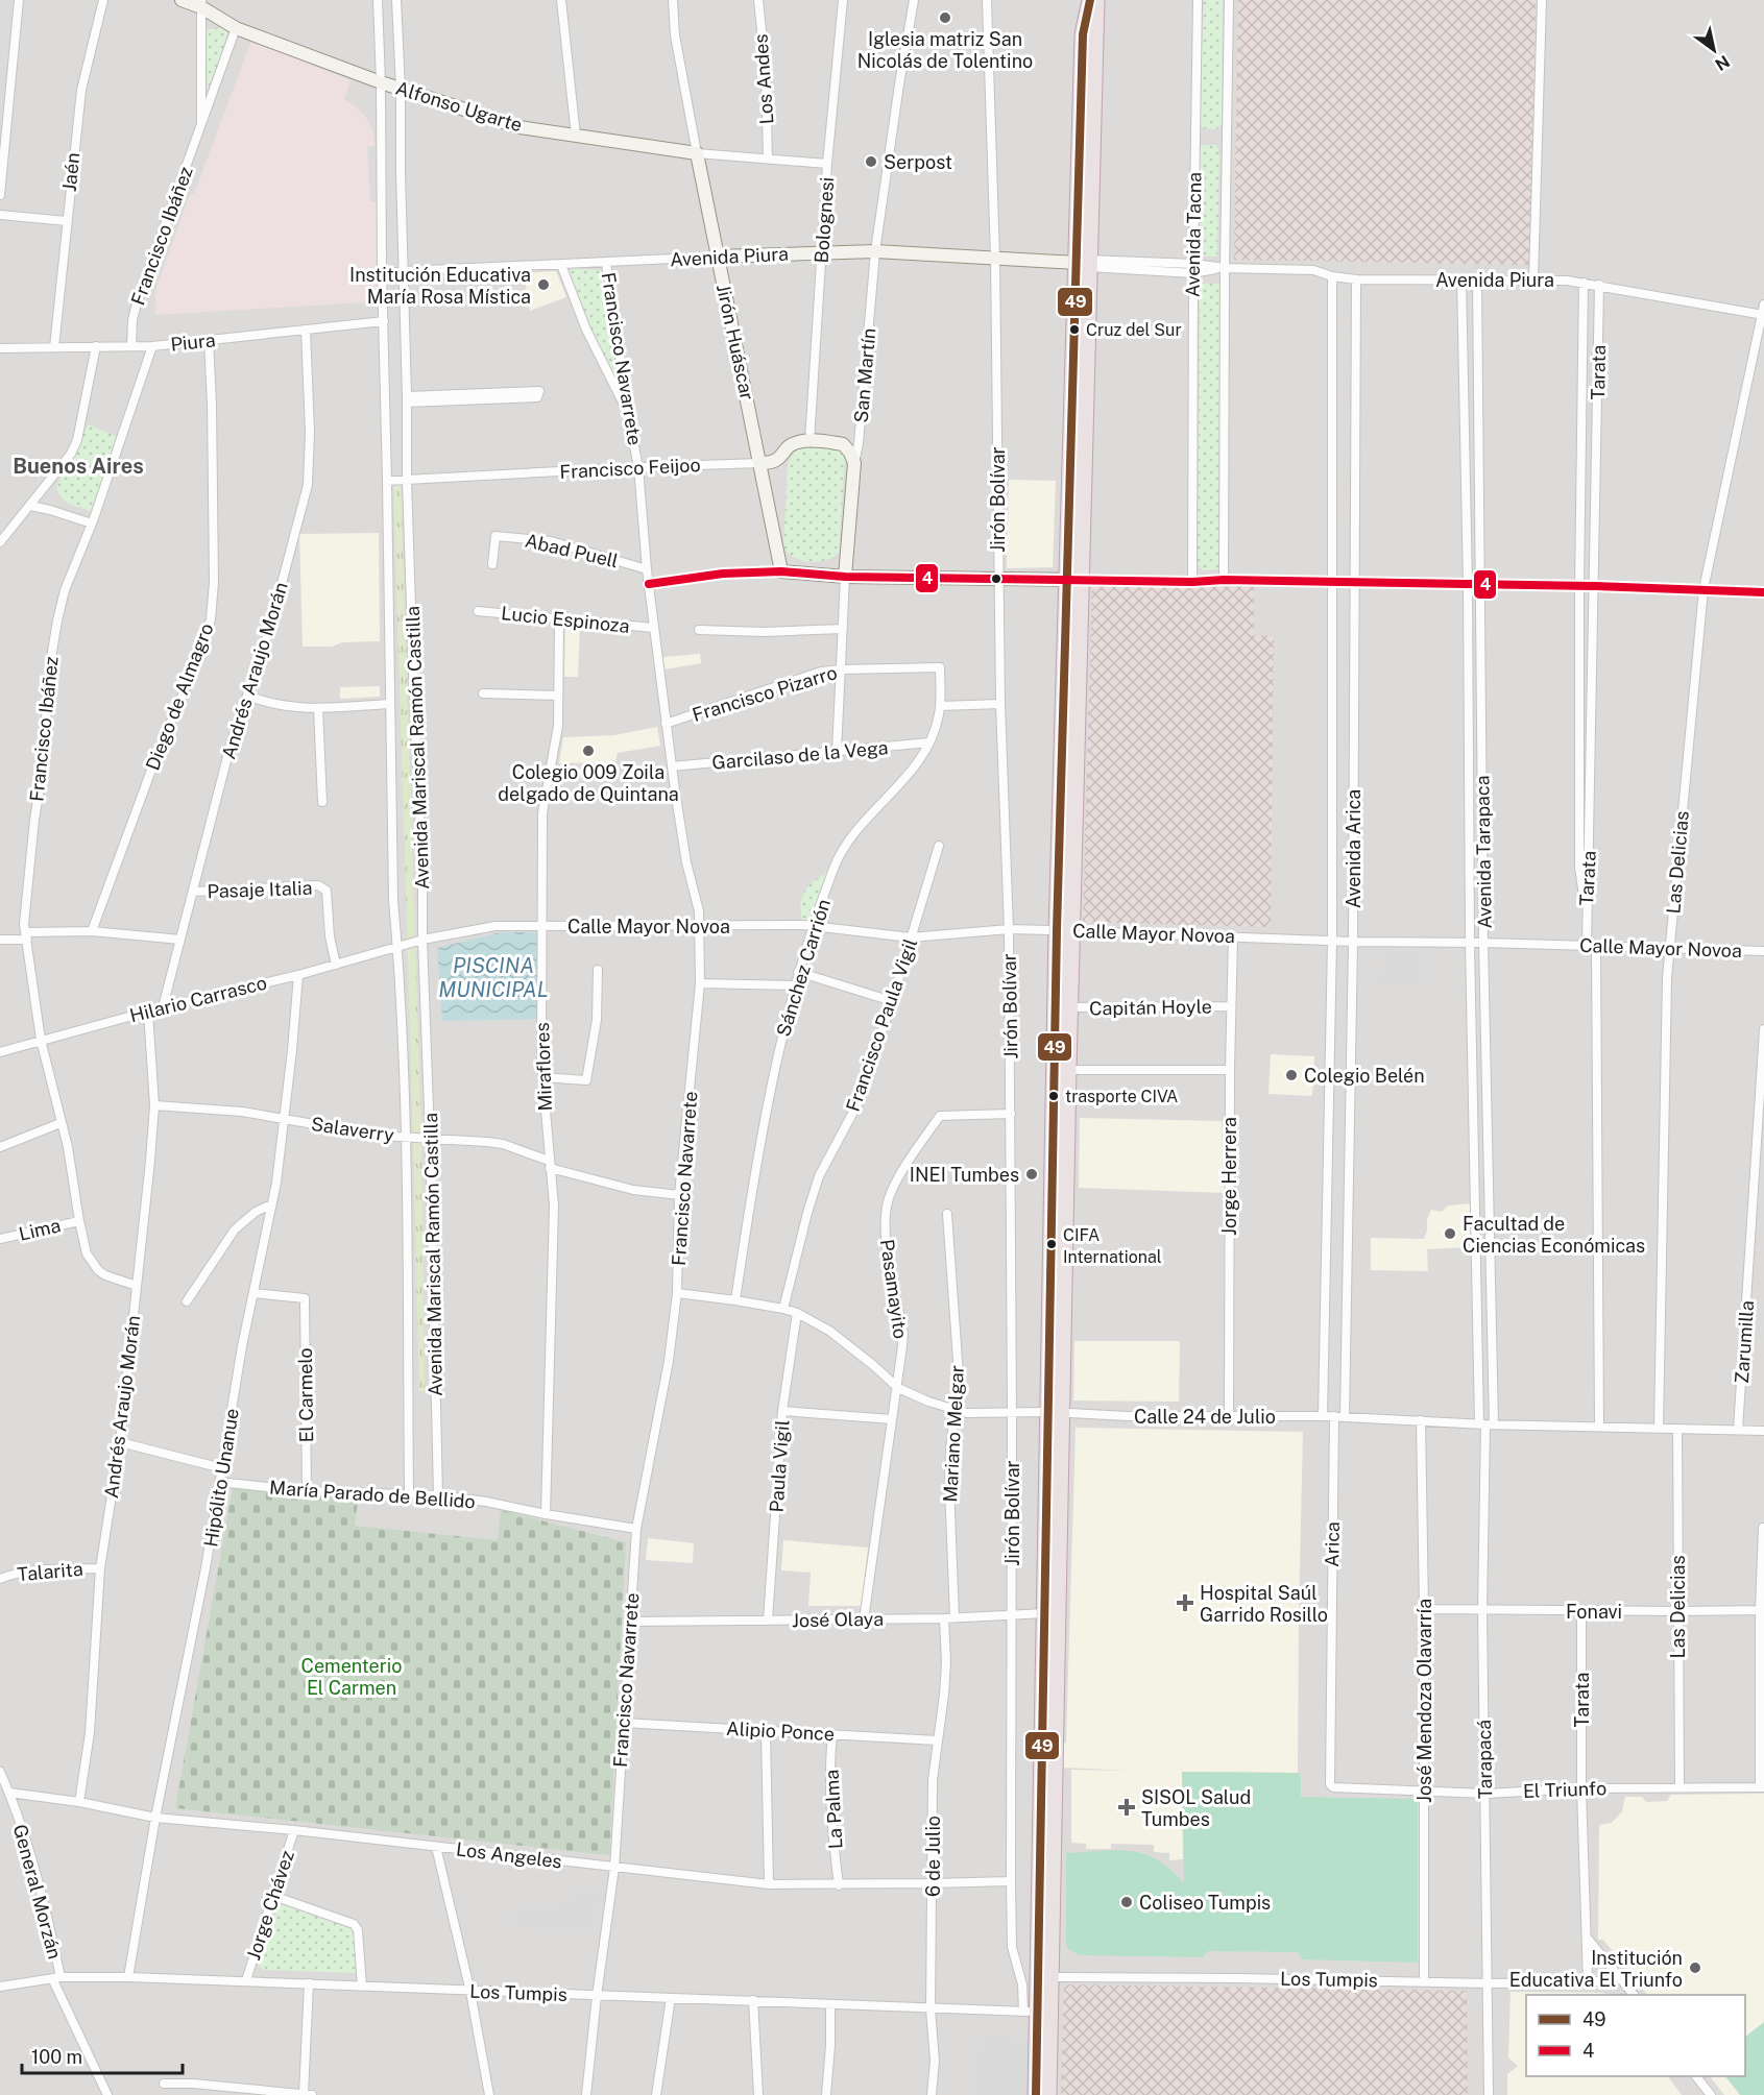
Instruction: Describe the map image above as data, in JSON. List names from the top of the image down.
{
  "streets": {
    "main road": [
      "Alfonso Ugarte",
      "Avenida Piura",
      "Jirón Huáscar",
      "San Martín",
      "Francisco Feijoo"
    ],
    "street": [
      "Los Andes",
      "Jaén",
      "Bolognesi",
      "Avenida Tacna",
      "Francisco Ibáñez",
      "Piura",
      "Francisco Navarrete",
      "Tarata",
      "Jirón Bolívar",
      "Abad Puell",
      "Lucio Espinoza",
      "Andrés Araujo Morán",
      "Francisco Pizarro",
      "Diego de Almagro",
      "Avenida Mariscal Ramón Castilla",
      "Garcilaso de la Vega",
      "Avenida Arica",
      "Avenida Tarapaca",
      "Las Delicias",
      "Pasaje Italia",
      "Calle Mayor Novoa",
      "Sánchez Carrión",
      "Hilario Carrasco",
      "Capitán Hoyle",
      "Francisco Paula Vigil",
      "Miraflores",
      "Salaverry",
      "Jorge Herrera",
      "Lima",
      "Pasamayito",
      "Zarumilla",
      "El Carmelo",
      "Calle 24 de Julio",
      "Mariano Melgar",
      "Paula Vigil",
      "Hipólito Unanue",
      "María Parado de Bellido",
      "Arica",
      "Talarita",
      "Fonavi",
      "José Olaya",
      "José Mendoza Olavarría",
      "Alipio Ponce",
      "Tarapacá",
      "El Triunfo",
      "La Palma",
      "Los Angeles",
      "6 de Julio",
      "General Morzán",
      "Jorge Chávez",
      "Los Tumpis"
    ]
  },
  "crossings": [
    ["Los Andes", "Alfonso Ugarte"],
    ["Alfonso Ugarte", "Bolognesi"],
    ["Alfonso Ugarte", "Francisco Ibáñez"],
    ["Alfonso Ugarte", "Jirón Huáscar"],
    ["Alfonso Ugarte", "Avenida Mariscal Ramón Castilla"],
    ["Jaén", "Piura"],
    ["Bolognesi", "Avenida Piura"],
    ["Bolognesi", "Francisco Feijoo"],
    ["Avenida Tacna", "Avenida Piura"],
    ["Francisco Ibáñez", "Piura"],
    ["Francisco Ibáñez", "Andrés Araujo Morán"],
    ["Francisco Ibáñez", "Hilario Carrasco"],
    ["Francisco Ibáñez", "Lima"],
    ["Avenida Piura", "Jirón Huáscar"],
    ["Avenida Piura", "Francisco Navarrete"],
    ["Avenida Piura", "Tarata"],
    ["Avenida Piura", "San Martín"],
    ["Avenida Piura", "Jirón Bolívar"],
    ["Avenida Piura", "Avenida Mariscal Ramón Castilla"],
    ["Avenida Piura", "Avenida Arica"],
    ["Avenida Piura", "Avenida Tarapaca"],
    ["Avenida Piura", "Las Delicias"],
    ["Piura", "Andrés Araujo Morán"],
    ["Piura", "Diego de Almagro"],
    ["Piura", "Avenida Mariscal Ramón Castilla"],
    ["Jirón Huáscar", "Francisco Feijoo"],
    ["Francisco Navarrete", "Francisco Feijoo"],
    ["Francisco Navarrete", "Abad Puell"],
    ["Francisco Navarrete", "Lucio Espinoza"],
    ["Francisco Navarrete", "Francisco Pizarro"],
    ["Francisco Navarrete", "Garcilaso de la Vega"],
    ["Francisco Navarrete", "Calle Mayor Novoa"],
    ["Francisco Navarrete", "Salaverry"],
    ["Francisco Navarrete", "Calle 24 de Julio"],
    ["Francisco Navarrete", "María Parado de Bellido"],
    ["Francisco Navarrete", "José Olaya"],
    ["Francisco Navarrete", "Alipio Ponce"],
    ["Francisco Navarrete", "Los Angeles"],
    ["Francisco Navarrete", "Los Tumpis"],
    ["Tarata", "Fonavi"],
    ["Tarata", "El Triunfo"],
    ["San Martín", "Francisco Pizarro"],
    ["San Martín", "Garcilaso de la Vega"],
    ["Francisco Feijoo", "Avenida Mariscal Ramón Castilla"],
    ["Jirón Bolívar", "Calle Mayor Novoa"],
    ["Jirón Bolívar", "Pasamayito"],
    ["Jirón Bolívar", "Calle 24 de Julio"],
    ["Jirón Bolívar", "José Olaya"],
    ["Jirón Bolívar", "Los Angeles"],
    ["Jirón Bolívar", "Los Tumpis"],
    ["Lucio Espinoza", "Miraflores"],
    ["Andrés Araujo Morán", "Pasaje Italia"],
    ["Andrés Araujo Morán", "Hilario Carrasco"],
    ["Andrés Araujo Morán", "Salaverry"],
    ["Andrés Araujo Morán", "Talarita"],
    ["Andrés Araujo Morán", "Los Angeles"],
    ["Francisco Pizarro", "Sánchez Carrión"],
    ["Avenida Mariscal Ramón Castilla", "Calle Mayor Novoa"],
    ["Avenida Mariscal Ramón Castilla", "Hilario Carrasco"],
    ["Avenida Mariscal Ramón Castilla", "Salaverry"],
    ["Avenida Mariscal Ramón Castilla", "María Parado de Bellido"],
    ["Garcilaso de la Vega", "Sánchez Carrión"],
    ["Avenida Arica", "Calle Mayor Novoa"],
    ["Avenida Arica", "Calle 24 de Julio"],
    ["Avenida Tarapaca", "Calle Mayor Novoa"],
    ["Avenida Tarapaca", "Calle 24 de Julio"],
    ["Avenida Tarapaca", "Tarapacá"],
    ["Las Delicias", "Calle Mayor Novoa"],
    ["Las Delicias", "Calle 24 de Julio"],
    ["Las Delicias", "Fonavi"],
    ["Las Delicias", "El Triunfo"],
    ["Pasaje Italia", "Hilario Carrasco"],
    ["Calle Mayor Novoa", "Sánchez Carrión"],
    ["Calle Mayor Novoa", "Hilario Carrasco"],
    ["Calle Mayor Novoa", "Francisco Paula Vigil"],
    ["Calle Mayor Novoa", "Miraflores"],
    ["Calle Mayor Novoa", "Jorge Herrera"],
    ["Sánchez Carrión", "Calle 24 de Julio"],
    ["Hilario Carrasco", "Hipólito Unanue"],
    ["Capitán Hoyle", "Jorge Herrera"],
    ["Francisco Paula Vigil", "Calle 24 de Julio"],
    ["Miraflores", "Salaverry"],
    ["Miraflores", "María Parado de Bellido"],
    ["Salaverry", "Hipólito Unanue"],
    ["Jorge Herrera", "Calle 24 de Julio"],
    ["Pasamayito", "Calle 24 de Julio"],
    ["Pasamayito", "José Olaya"],
    ["Zarumilla", "Calle 24 de Julio"],
    ["El Carmelo", "Hipólito Unanue"],
    ["El Carmelo", "María Parado de Bellido"],
    ["Calle 24 de Julio", "Mariano Melgar"],
    ["Calle 24 de Julio", "Paula Vigil"],
    ["Calle 24 de Julio", "Arica"],
    ["Calle 24 de Julio", "José Mendoza Olavarría"],
    ["Calle 24 de Julio", "Tarapacá"],
    ["Mariano Melgar", "José Olaya"],
    ["Paula Vigil", "José Olaya"],
    ["Hipólito Unanue", "María Parado de Bellido"],
    ["Hipólito Unanue", "Los Angeles"],
    ["Hipólito Unanue", "Los Tumpis"],
    ["Arica", "El Triunfo"],
    ["Fonavi", "José Mendoza Olavarría"],
    ["Fonavi", "Tarapacá"],
    ["José Olaya", "6 de Julio"],
    ["José Mendoza Olavarría", "El Triunfo"],
    ["José Mendoza Olavarría", "Los Tumpis"],
    ["Alipio Ponce", "La Palma"],
    ["Alipio Ponce", "6 de Julio"],
    ["Tarapacá", "El Triunfo"],
    ["Tarapacá", "Los Tumpis"],
    ["La Palma", "Los Angeles"],
    ["Los Angeles", "6 de Julio"],
    ["Los Angeles", "General Morzán"],
    ["Los Angeles", "Jorge Chávez"],
    ["6 de Julio", "Los Tumpis"],
    ["General Morzán", "Los Tumpis"],
    ["Jorge Chávez", "Los Tumpis"]
  ],
  "districts": ["Buenos Aires"],
  "water": ["PISCINA MUNICIPAL"],
  "parks": ["Cementerio El Carmen"],
  "places": {
    "other": [
      "Iglesia matriz San Nicolás de Tolentino",
      "Serpost",
      "Institución Educativa María Rosa Mística",
      "Cruz del Sur",
      "Colegio 009 Zoila delgado de Quintana",
      "Colegio Belén",
      "trasporte CIVA",
      "INEI Tumbes",
      "Facultad de Ciencias Económicas",
      "CIFA International",
      "Coliseo Tumpis",
      "Institución Educativa El Triunfo"
    ],
    "health": ["Hospital Saúl Garrido Rosillo", "SISOL Salud Tumbes"]
  },
  "lines": ["transit line 49", "transit line 4"],
  "legend": ["49", "4"],
  "scale_bar": "100 m",
  "north": "bottom right"
}
